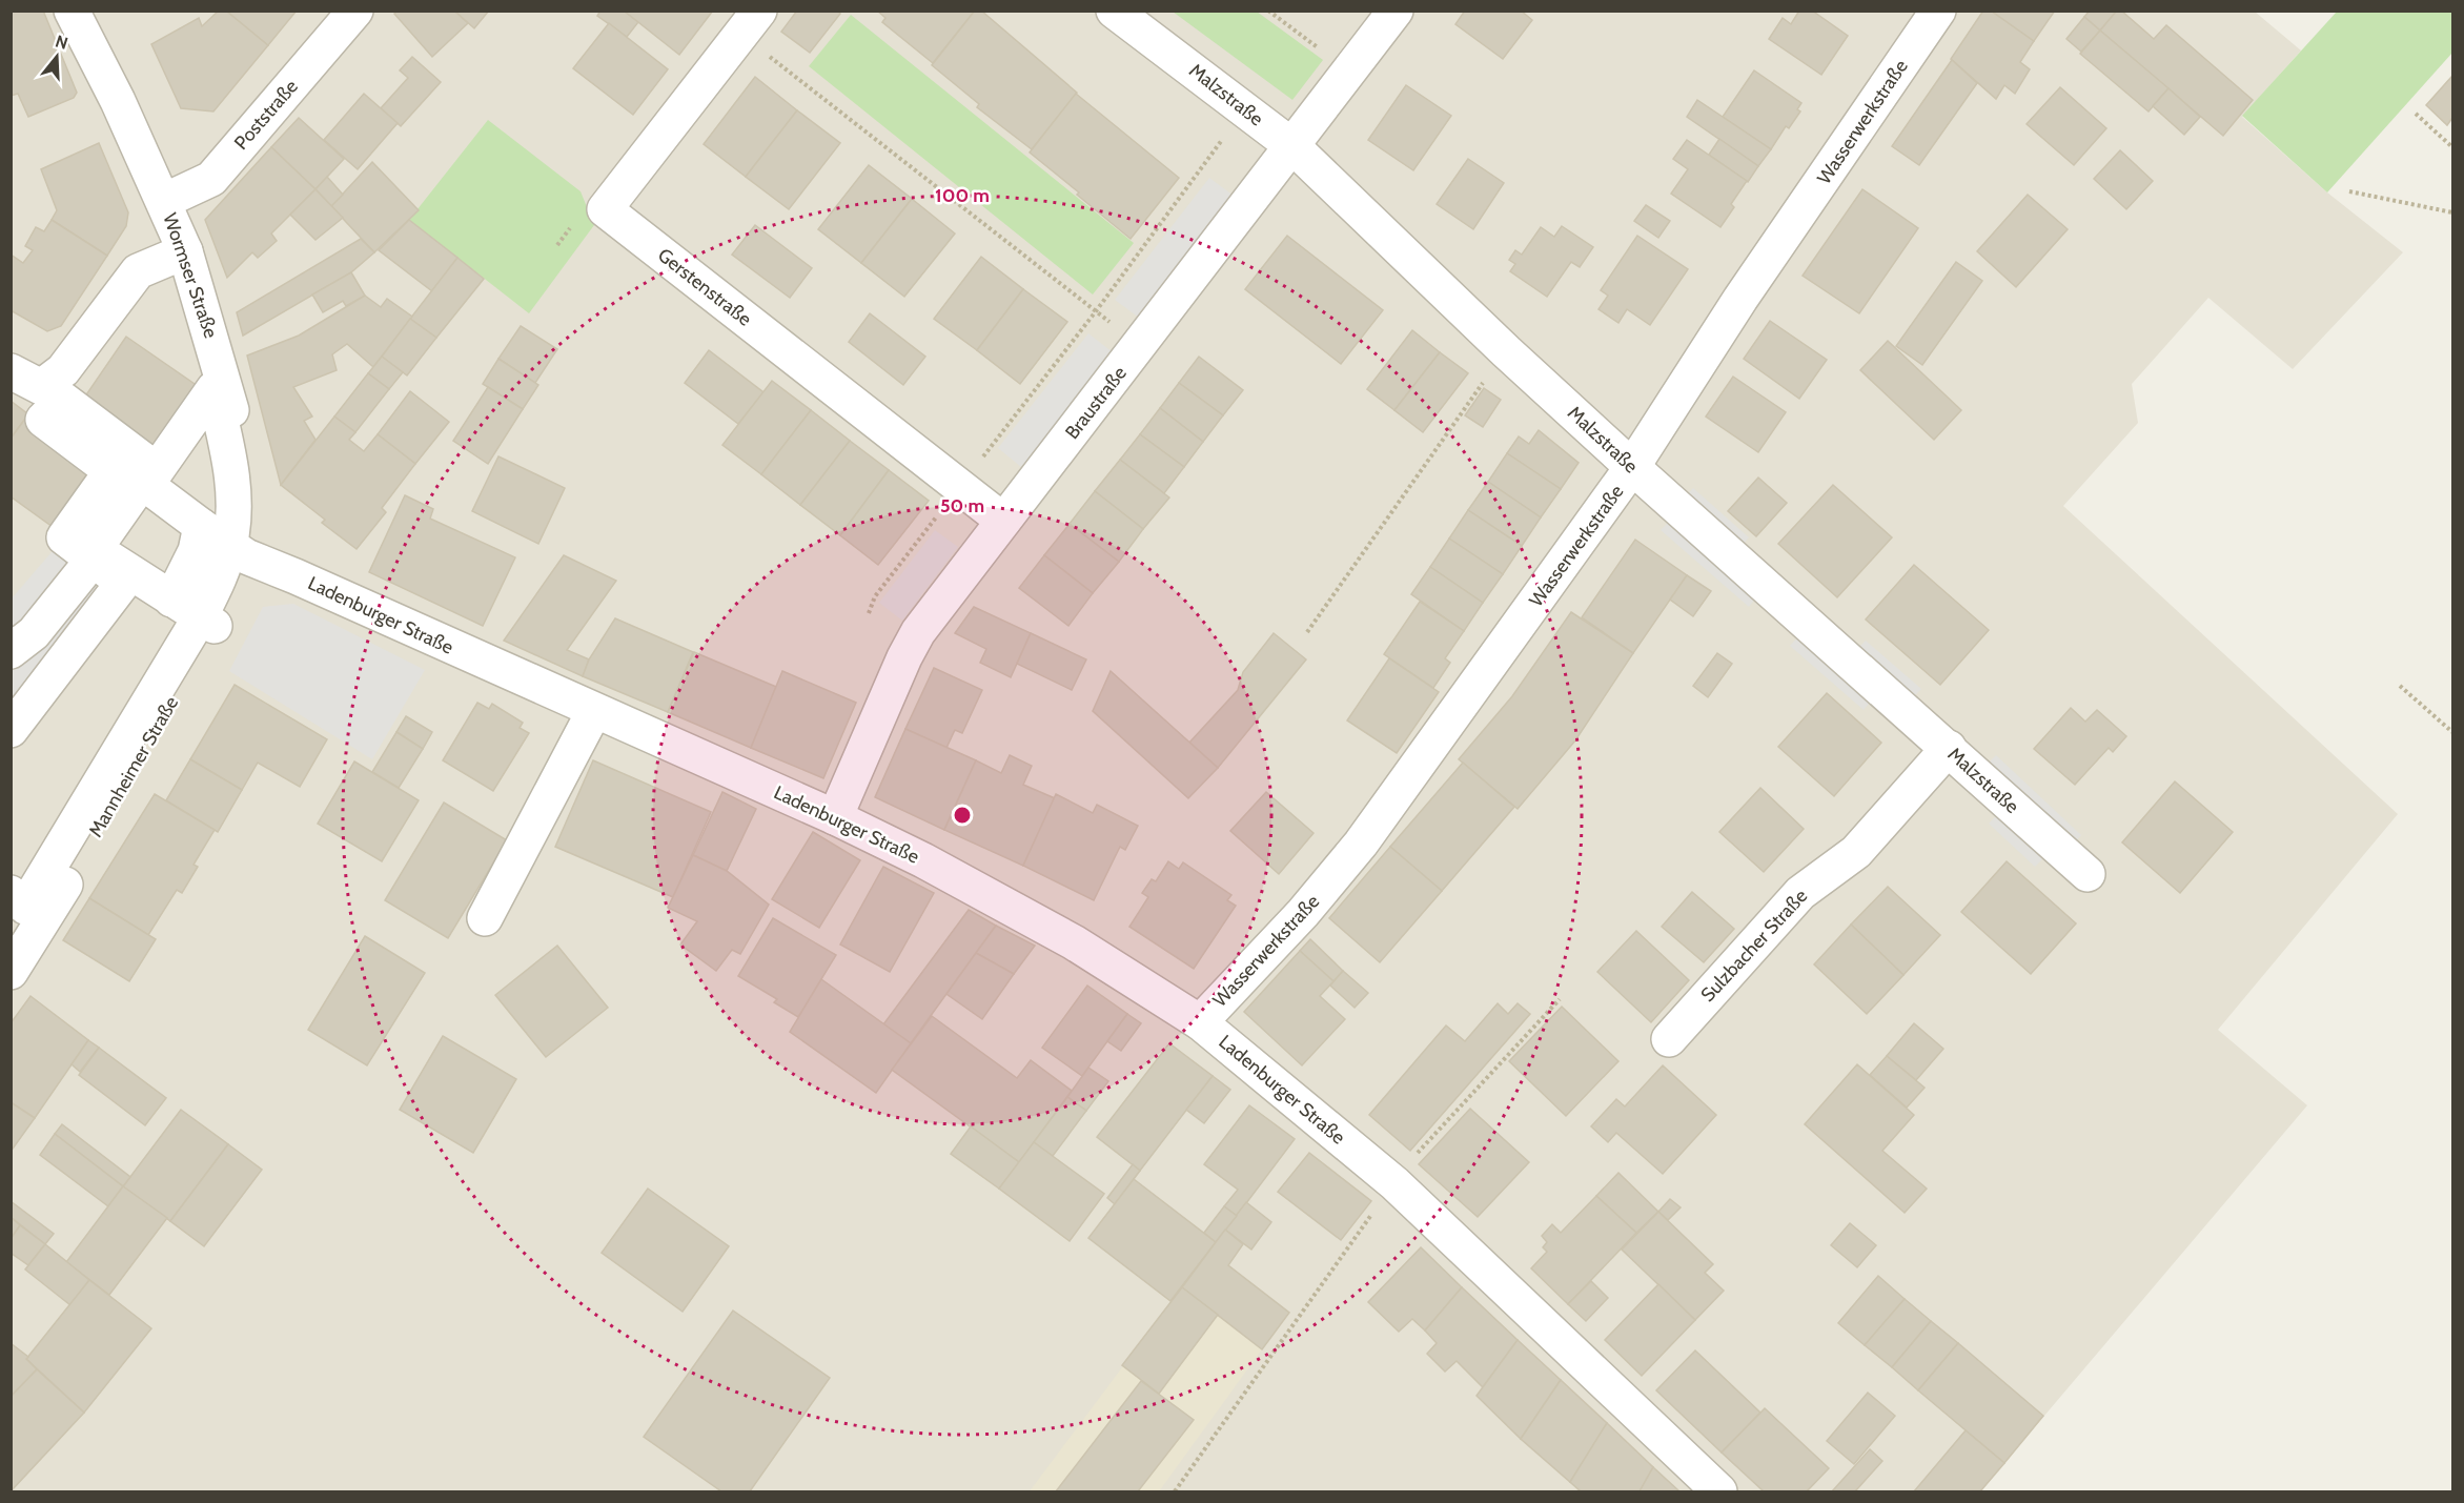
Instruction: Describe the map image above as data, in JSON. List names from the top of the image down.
{
  "streets": {
    "street": [
      "Malzstraße",
      "Poststraße",
      "Wasserwerkstraße",
      "Wormser Straße",
      "Gerstenstraße",
      "Braustraße",
      "Ladenburger Straße",
      "Mannheimer Straße",
      "Sulzbacher Straße"
    ]
  },
  "crossings": [
    ["Malzstraße", "Wasserwerkstraße"],
    ["Malzstraße", "Braustraße"],
    ["Malzstraße", "Sulzbacher Straße"],
    ["Poststraße", "Wormser Straße"],
    ["Wasserwerkstraße", "Ladenburger Straße"],
    ["Wormser Straße", "Ladenburger Straße"],
    ["Wormser Straße", "Mannheimer Straße"],
    ["Gerstenstraße", "Braustraße"],
    ["Braustraße", "Ladenburger Straße"],
    ["Ladenburger Straße", "Mannheimer Straße"]
  ],
  "north": "top",
  "rings": ["100 m", "50 m"]
}
